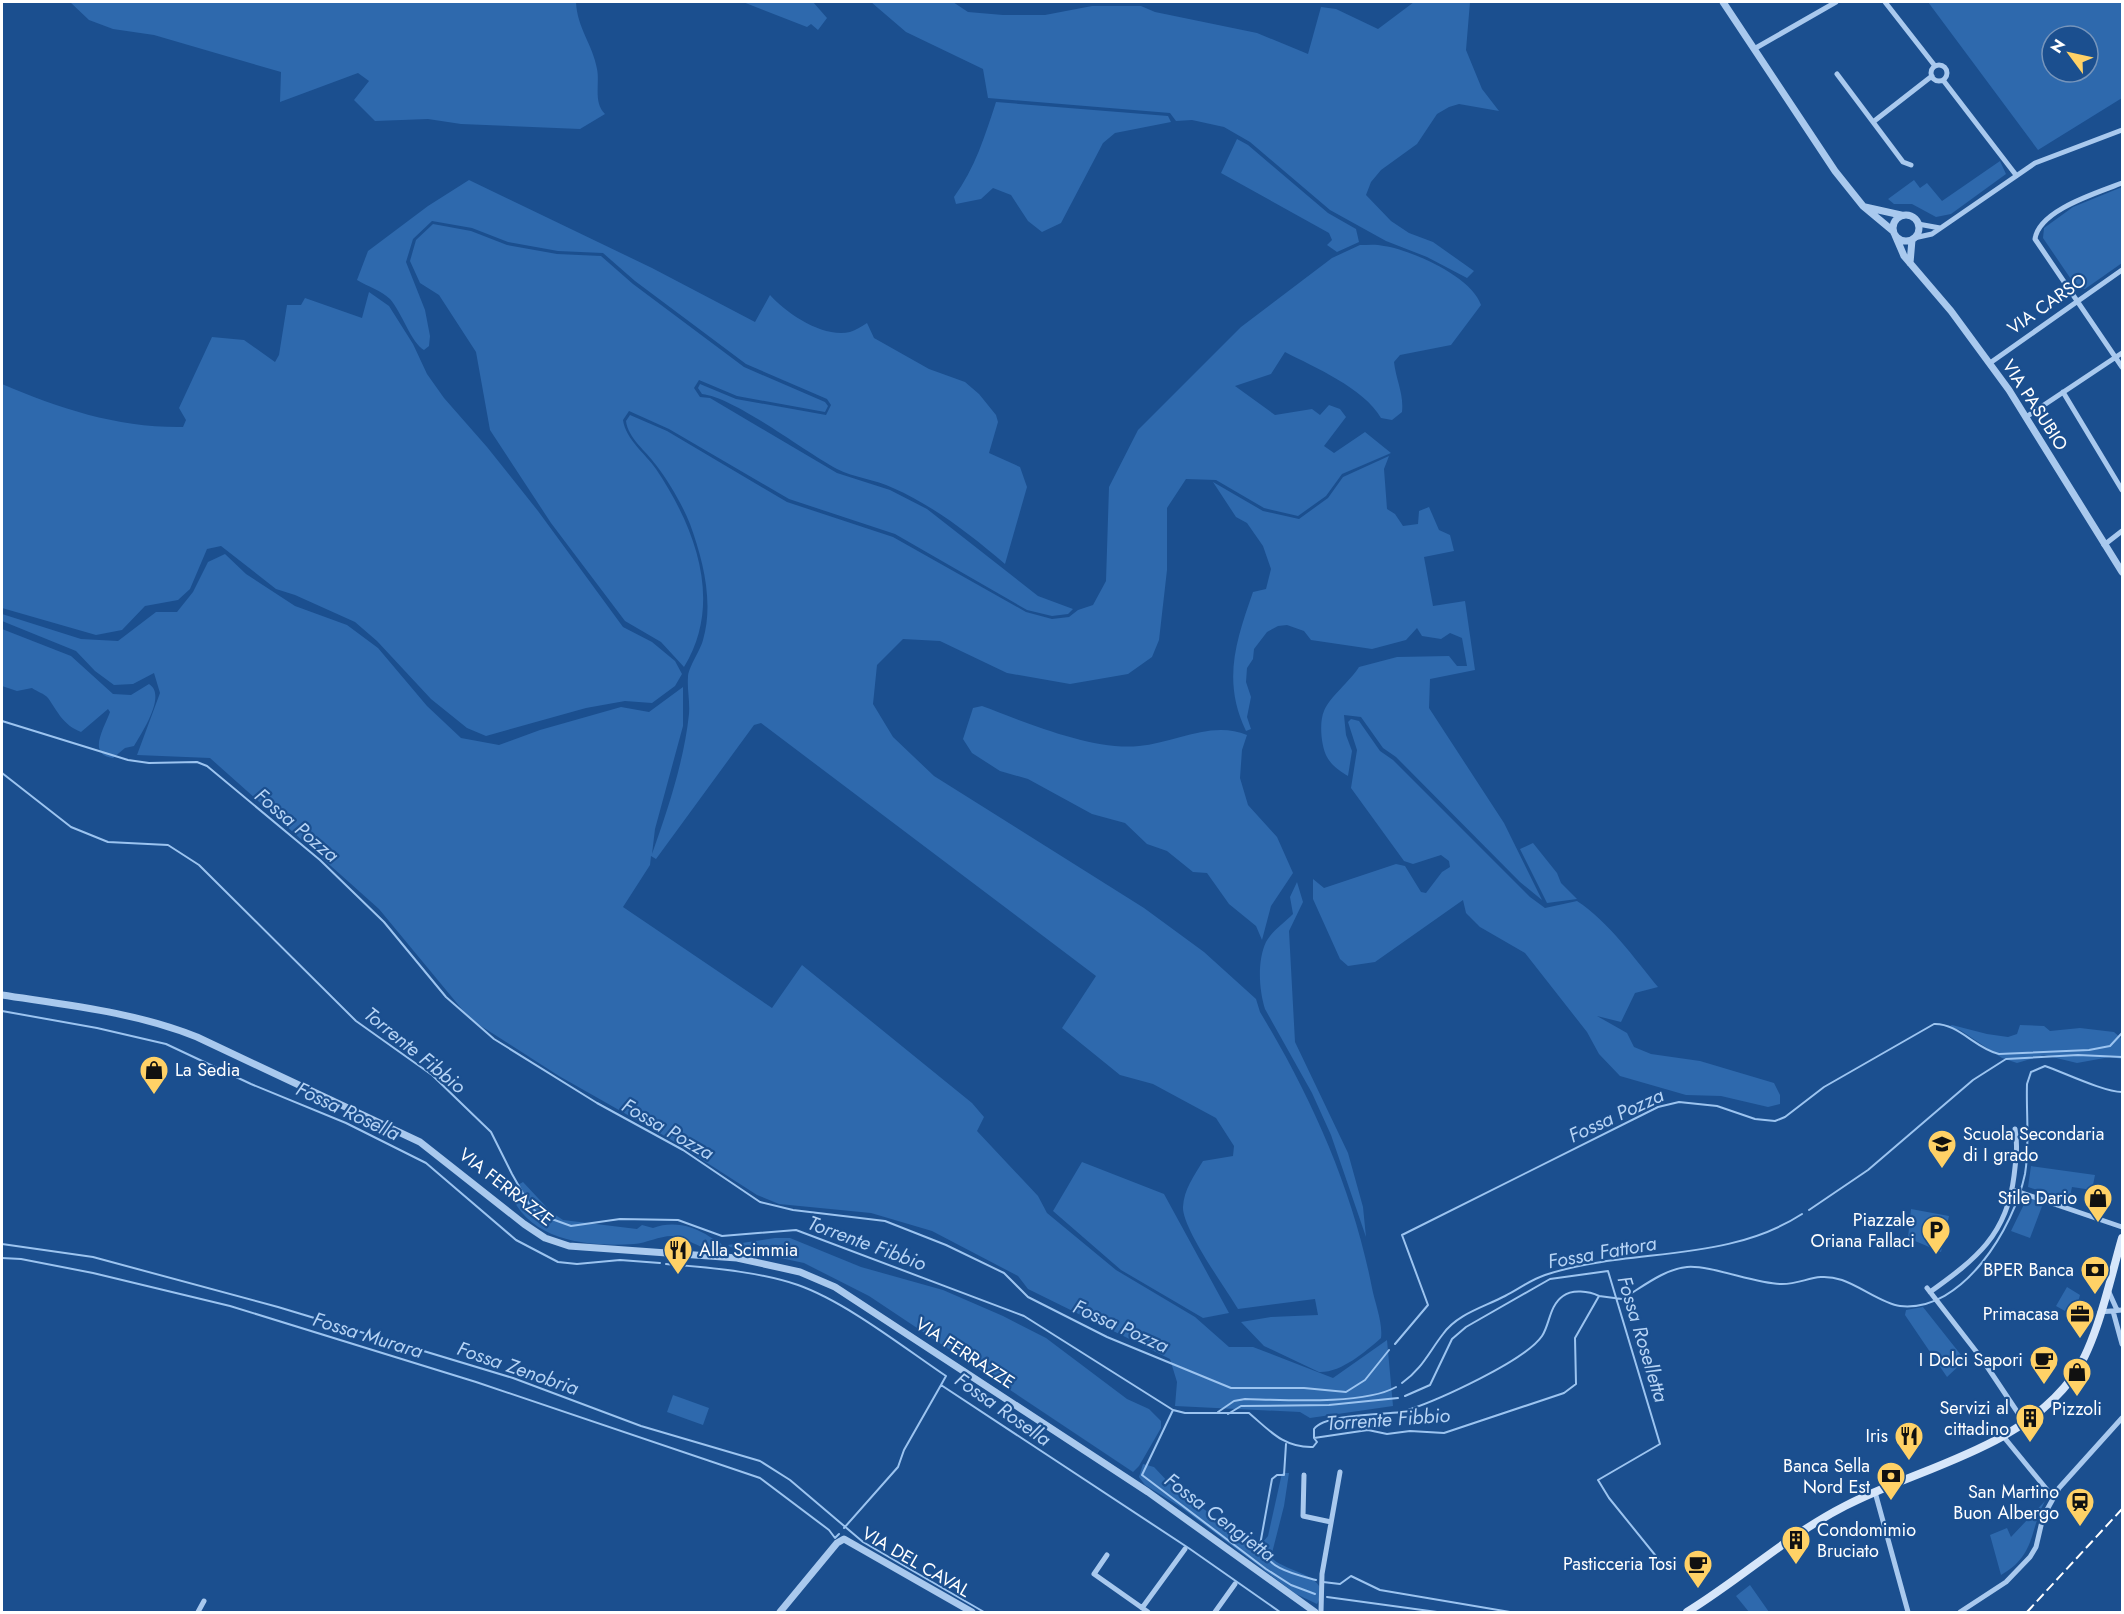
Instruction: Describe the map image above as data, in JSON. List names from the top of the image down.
{
  "streets": {
    "street": [
      "VIA CARSO",
      "VIA PASUBIO",
      "VIA FERRAZZE",
      "VIA DEL CAVAL"
    ]
  },
  "crossings": [
    ["VIA CARSO", "VIA PASUBIO"]
  ],
  "water": [
    "Fossa Pozza",
    "Torrente Fibbio",
    "Fossa Rosella",
    "Fossa Fattora",
    "Fossa Murara",
    "Fossa Roselletta",
    "Fossa Zenobria",
    "Fossa Cengietta"
  ],
  "places": {
    "shop": ["La Sedia", "Stile Dario", "Pizzoli"],
    "school or university": ["Scuola Secondaria di I grado"],
    "parking": ["Piazzale Oriana Fallaci"],
    "restaurant": ["Alla Scimmia", "Iris"],
    "bank": ["BPER Banca", "Banca Sella Nord Est"],
    "office": ["Primacasa"],
    "cafe": ["I Dolci Sapori", "Pasticceria Tosi"],
    "building": ["Servizi al cittadino", "Condomimio Bruciato"],
    "station": ["San Martino Buon Albergo"]
  },
  "north": "top left"
}
